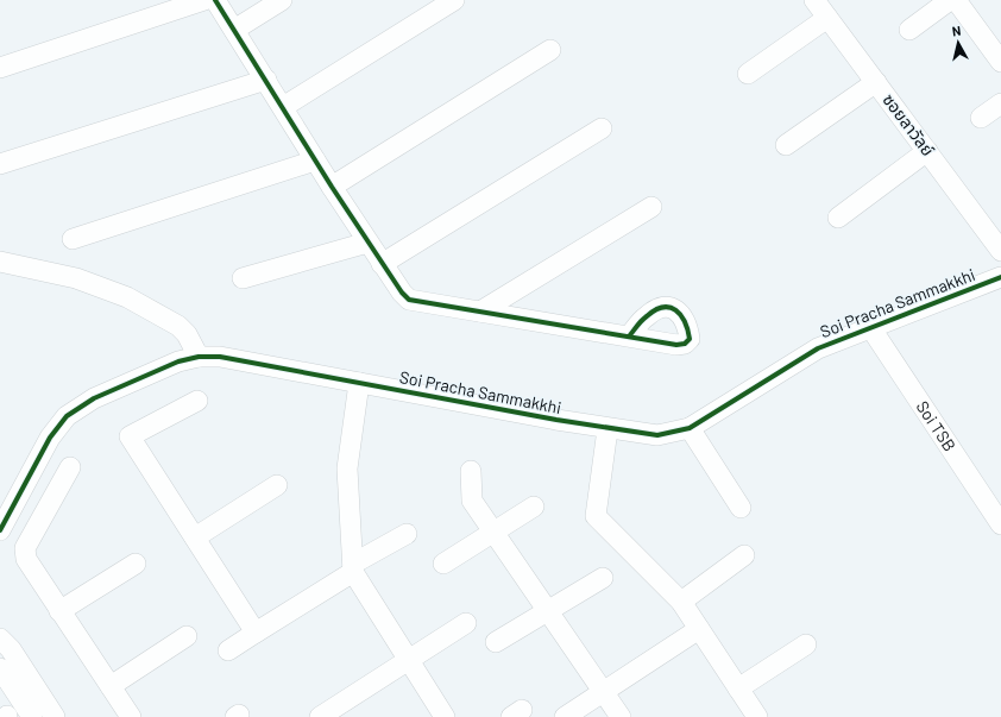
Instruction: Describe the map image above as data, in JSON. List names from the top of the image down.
{
  "streets": {
    "street": ["ซอยลาวัลย์", "Soi Pracha Sammakkhi", "Soi TSB"]
  },
  "crossings": [
    ["Soi Pracha Sammakkhi", "Soi TSB"]
  ],
  "north": "top"
}
